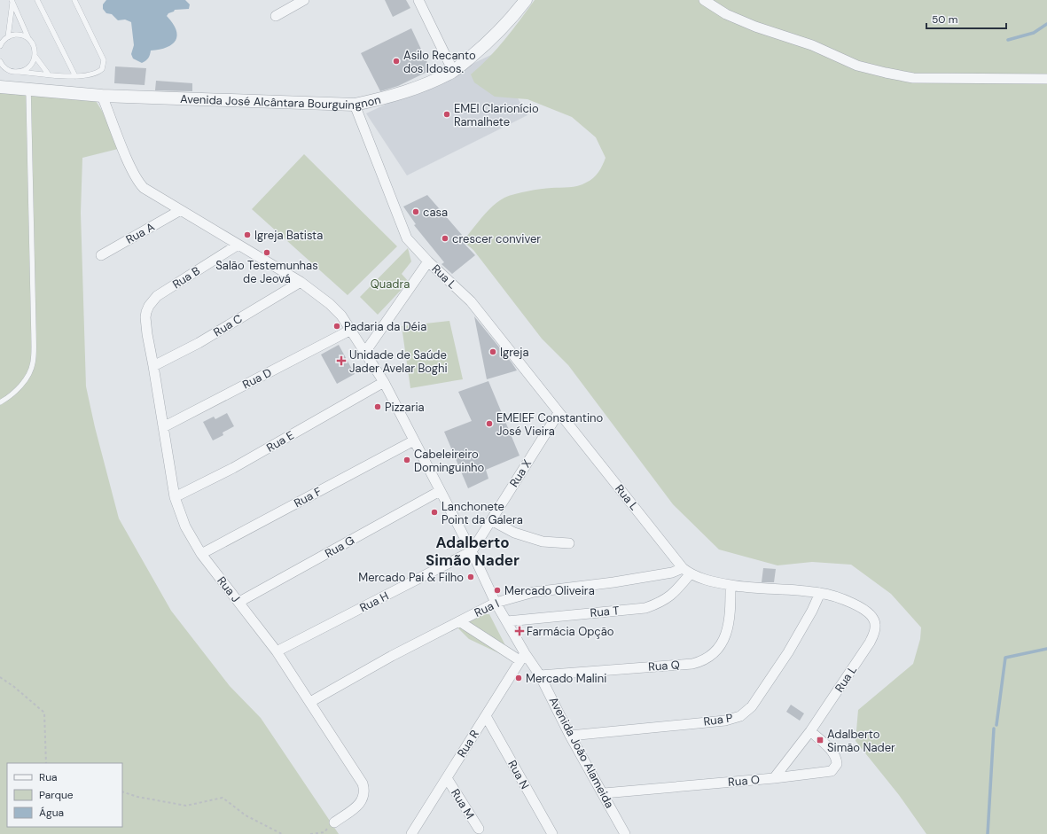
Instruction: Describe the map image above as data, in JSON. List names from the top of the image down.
{
  "streets": {
    "street": [
      "Avenida José Alcântara Bourguingnon",
      "Rua A",
      "Rua L",
      "Rua B",
      "Rua C",
      "Rua D",
      "Rua E",
      "Rua X",
      "Rua F",
      "Rua G",
      "Rua J",
      "Rua H",
      "Rua I",
      "Rua T",
      "Rua Q",
      "Rua P",
      "Rua R",
      "Avenida João Alameida",
      "Rua N",
      "Rua O",
      "Rua M"
    ]
  },
  "crossings": [
    ["Avenida José Alcântara Bourguingnon", "Rua L"],
    ["Avenida José Alcântara Bourguingnon", "Avenida João Alameida"],
    ["Rua A", "Avenida João Alameida"],
    ["Rua L", "Rua X"],
    ["Rua L", "Rua I"],
    ["Rua L", "Rua T"],
    ["Rua L", "Rua Q"],
    ["Rua L", "Rua P"],
    ["Rua L", "Rua O"],
    ["Rua B", "Rua J"],
    ["Rua B", "Avenida João Alameida"],
    ["Rua C", "Rua J"],
    ["Rua C", "Avenida João Alameida"],
    ["Rua D", "Rua J"],
    ["Rua D", "Avenida João Alameida"],
    ["Rua E", "Rua J"],
    ["Rua E", "Avenida João Alameida"],
    ["Rua X", "Rua H"],
    ["Rua X", "Avenida João Alameida"],
    ["Rua F", "Rua J"],
    ["Rua F", "Avenida João Alameida"],
    ["Rua G", "Rua J"],
    ["Rua G", "Avenida João Alameida"],
    ["Rua J", "Rua H"],
    ["Rua J", "Rua I"],
    ["Rua H", "Avenida João Alameida"],
    ["Rua I", "Rua T"],
    ["Rua I", "Avenida João Alameida"],
    ["Rua T", "Avenida João Alameida"],
    ["Rua Q", "Avenida João Alameida"],
    ["Rua P", "Avenida João Alameida"],
    ["Rua R", "Avenida João Alameida"],
    ["Rua R", "Rua N"],
    ["Rua R", "Rua M"],
    ["Avenida João Alameida", "Rua O"]
  ],
  "districts": ["Adalberto Simão Nader"],
  "parks": ["Quadra"],
  "places": {
    "other": [
      "Asilo Recanto dos Idosos.",
      "EMEI Clarionício Ramalhete",
      "casa",
      "Igreja Batista",
      "crescer conviver",
      "Salão Testemunhas de Jeová",
      "Padaria da Déia",
      "Igreja",
      "Pizzaria",
      "EMEIEF Constantino José Vieira",
      "Cabeleireiro Dominguinho",
      "Lanchonete Point da Galera",
      "Mercado Pai & Filho",
      "Mercado Oliveira",
      "Mercado Malini"
    ],
    "health": ["Unidade de Saúde Jader Avelar Boghi", "Farmácia Opção"],
    "transit": ["Adalberto Simão Nader"]
  },
  "legend": ["Rua", "Parque", "Água"],
  "scale_bar": "50 m"
}
